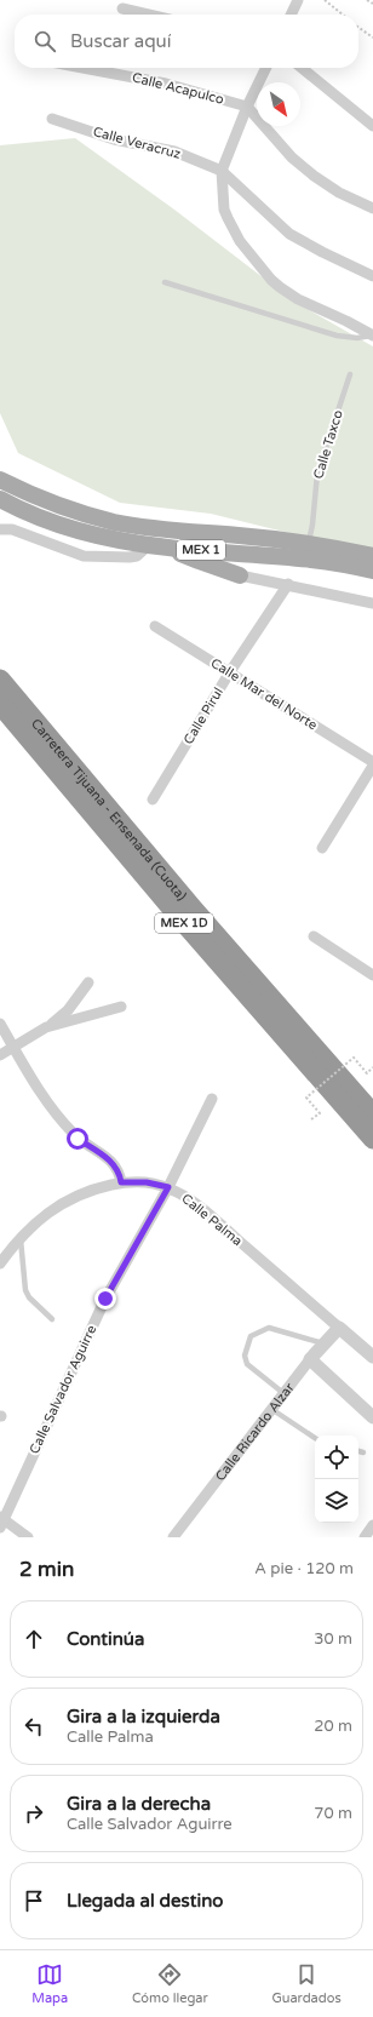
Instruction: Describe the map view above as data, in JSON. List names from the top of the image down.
{
  "streets": {
    "highway": ["Carretera Tijuana - Ensenada (Cuota)", "MEX 1D"],
    "main road": ["MEX 1"],
    "street": [
      "Calle Acapulco",
      "Calle Veracruz",
      "Calle Mar del Norte",
      "Calle Pirul",
      "Calle Palma",
      "Calle Salvador Aguirre",
      "Calle Ricardo Alzar"
    ],
    "lane": ["Calle Taxco"]
  },
  "crossings": [
    ["Calle Taxco", "MEX 1"],
    ["Calle Mar del Norte", "Calle Pirul"],
    ["Calle Palma", "Calle Salvador Aguirre"],
    ["Calle Palma", "Calle Ricardo Alzar"]
  ],
  "north": "bottom right",
  "page": {
    "search": "Buscar aquí",
    "heading": ["2 min", "A pie · 120 m"],
    "list": [
      ["Continúa", "30 m"],
      ["Gira a la izquierda", "Calle Palma", "20 m"],
      ["Gira a la derecha", "Calle Salvador Aguirre", "70 m"],
      "Llegada al destino"
    ],
    "nav": ["Mapa", "Cómo llegar", "Guardados"]
  }
}
